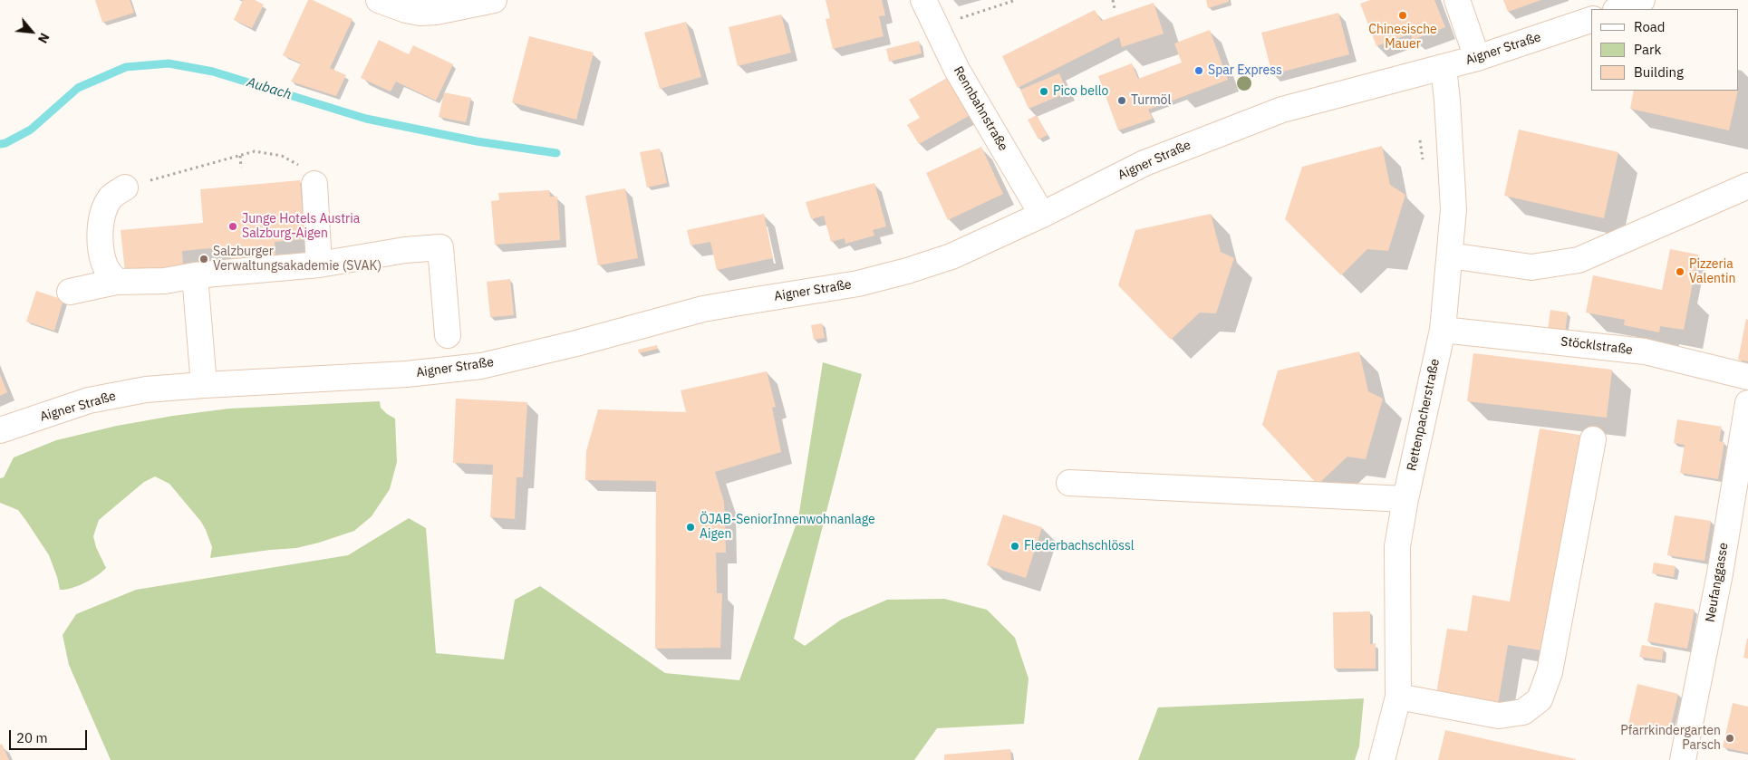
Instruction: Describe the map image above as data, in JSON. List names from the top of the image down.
{
  "streets": {
    "street": [
      "Aigner Straße",
      "Rennbahnstraße",
      "Stöcklstraße",
      "Rettenpacherstraße",
      "Neufanggasse"
    ]
  },
  "crossings": [
    ["Aigner Straße", "Rennbahnstraße"],
    ["Aigner Straße", "Rettenpacherstraße"],
    ["Stöcklstraße", "Rettenpacherstraße"]
  ],
  "water": ["Aubach"],
  "places": [
    "Chinesische Mauer",
    "Spar Express",
    "Pico bello",
    "Turmöl",
    "Junge Hotels Austria Salzburg-Aigen",
    "Salzburger Verwaltungsakademie (SVAK)",
    "Pizzeria Valentin",
    "ÖJAB-SeniorInnenwohnanlage Aigen",
    "Flederbachschlössl",
    "Pfarrkindergarten Parsch"
  ],
  "legend": ["Road", "Park", "Building"],
  "scale_bar": "20 m",
  "north": "bottom right"
}
